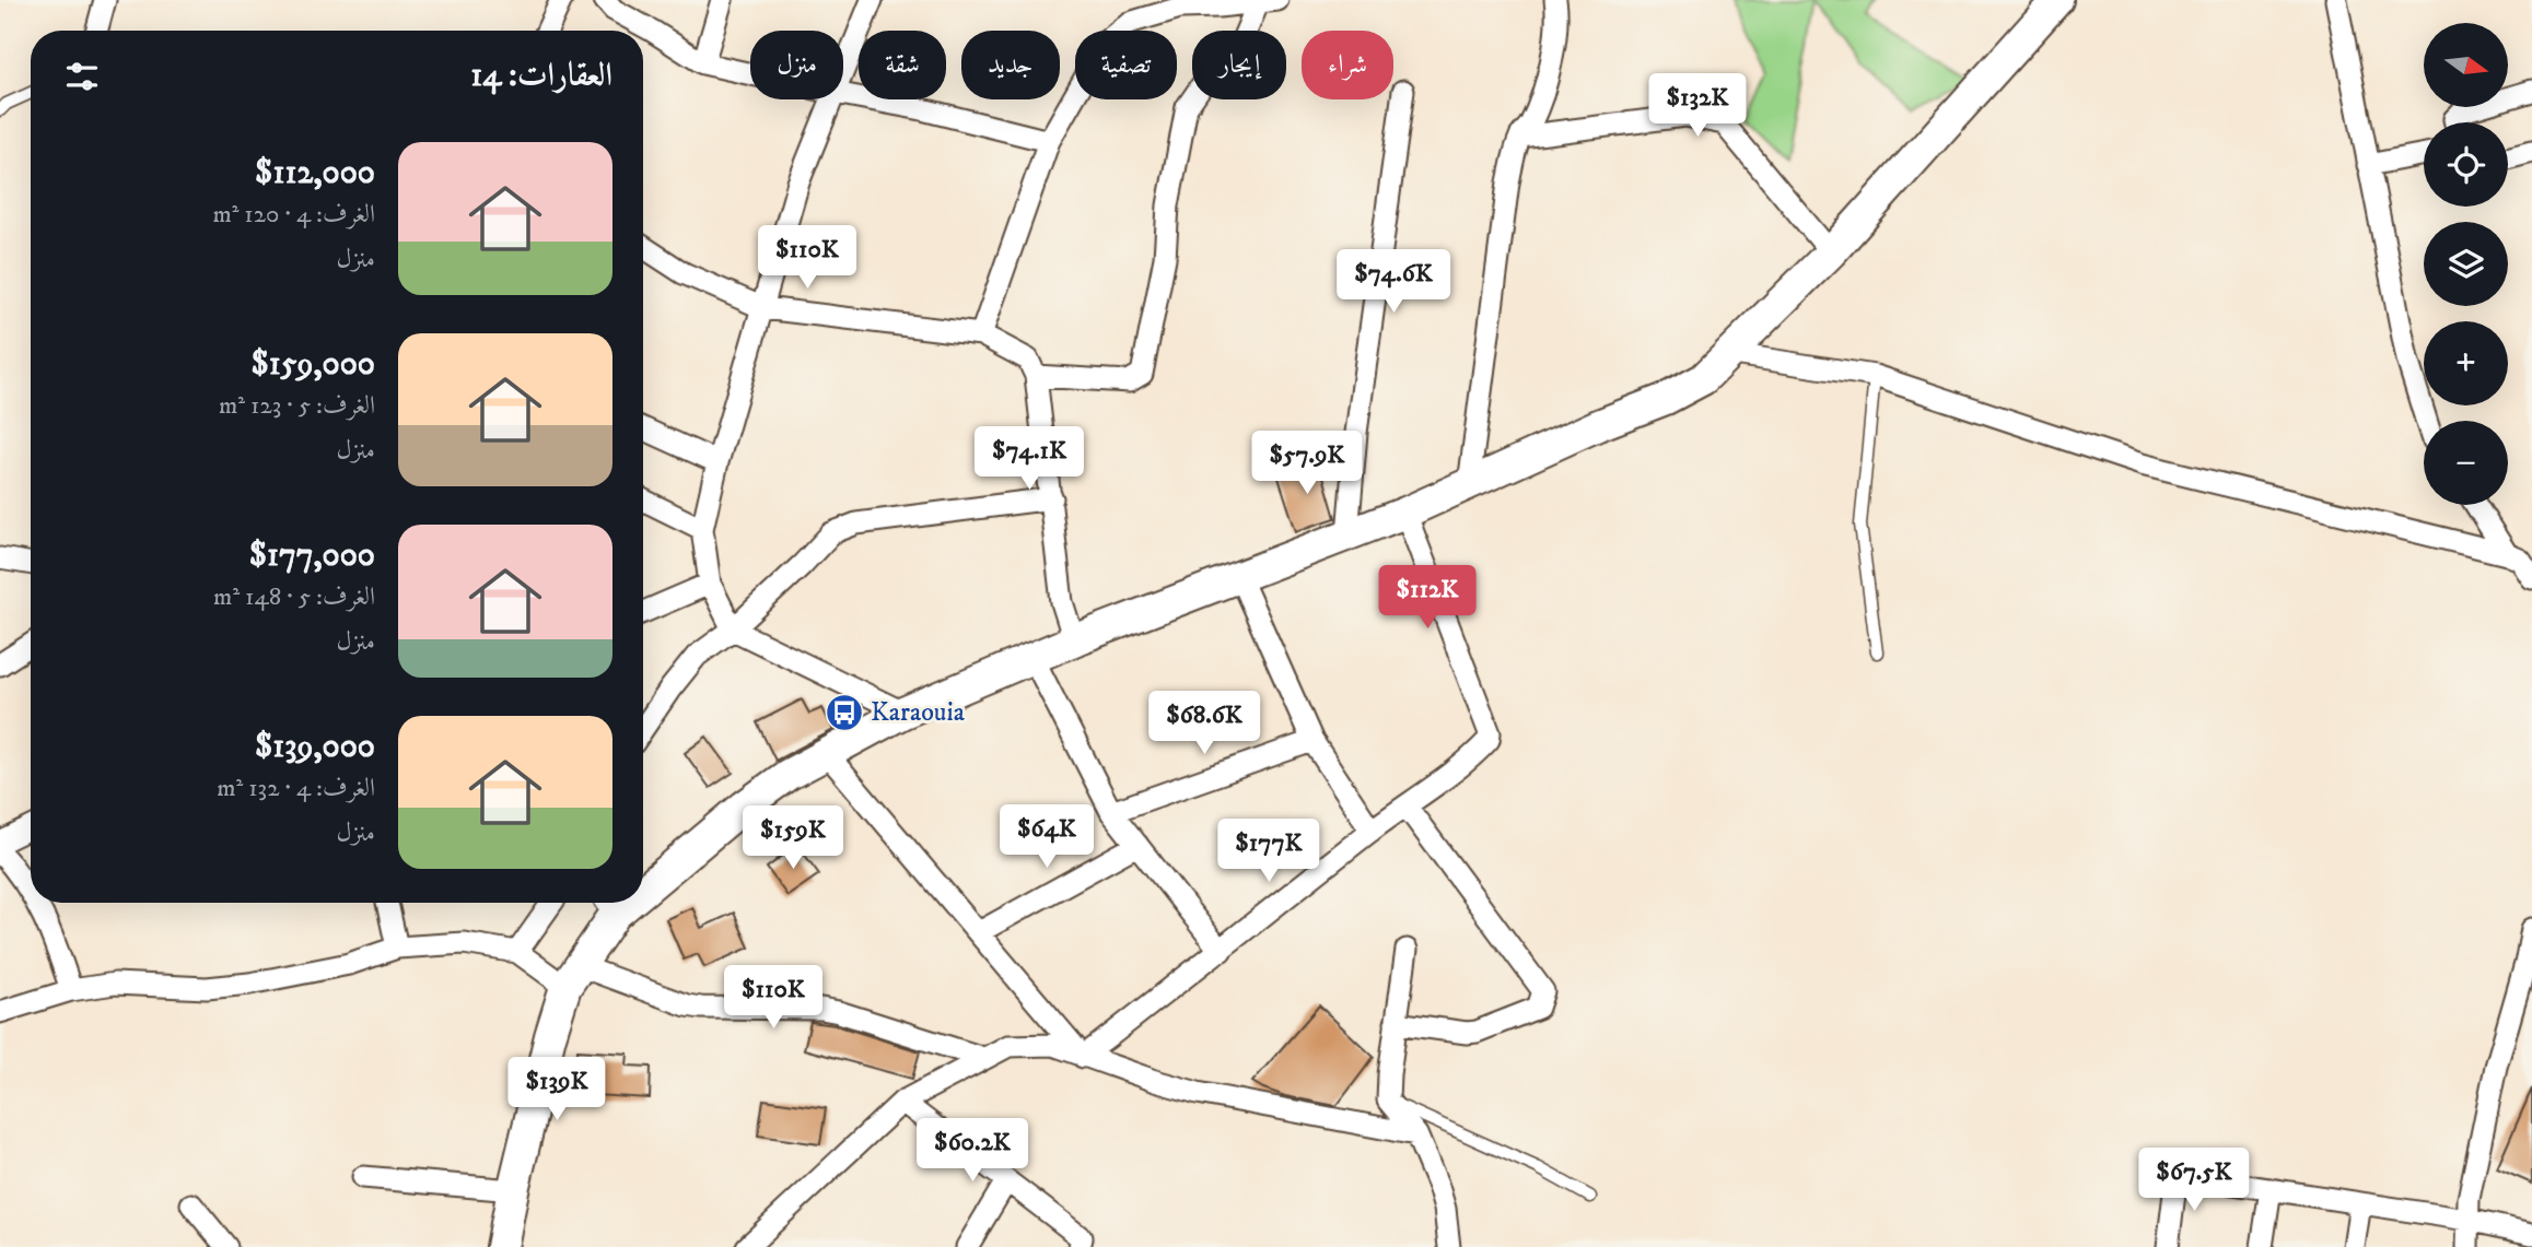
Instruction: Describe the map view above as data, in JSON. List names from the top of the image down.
{
  "places": {
    "bus stop": ["Karaouia"]
  },
  "north": "right",
  "page": {
    "map_buttons": ["+", "−"],
    "chip": [
      "شراء",
      "إيجار",
      "تصفية",
      "جديد",
      "شقة",
      "منزل"
    ],
    "heading": "العقارات: 14",
    "price": [
      "$132K",
      "$110K",
      "$74.6K",
      "$74.1K",
      "$57.9K",
      "$112K",
      "$68.6K",
      "$64K",
      "$159K",
      "$177K",
      "$110K",
      "$139K",
      "$60.2K",
      "$67.5K"
    ],
    "list": [
      {
        "name": "$112,000",
        "note": "الغرف: 4 · 120 m² · منزل"
      },
      {
        "name": "$159,000",
        "note": "الغرف: 5 · 123 m² · منزل"
      },
      {
        "name": "$177,000",
        "note": "الغرف: 5 · 148 m² · منزل"
      },
      {
        "name": "$139,000",
        "note": "الغرف: 4 · 132 m² · منزل"
      }
    ]
  }
}
